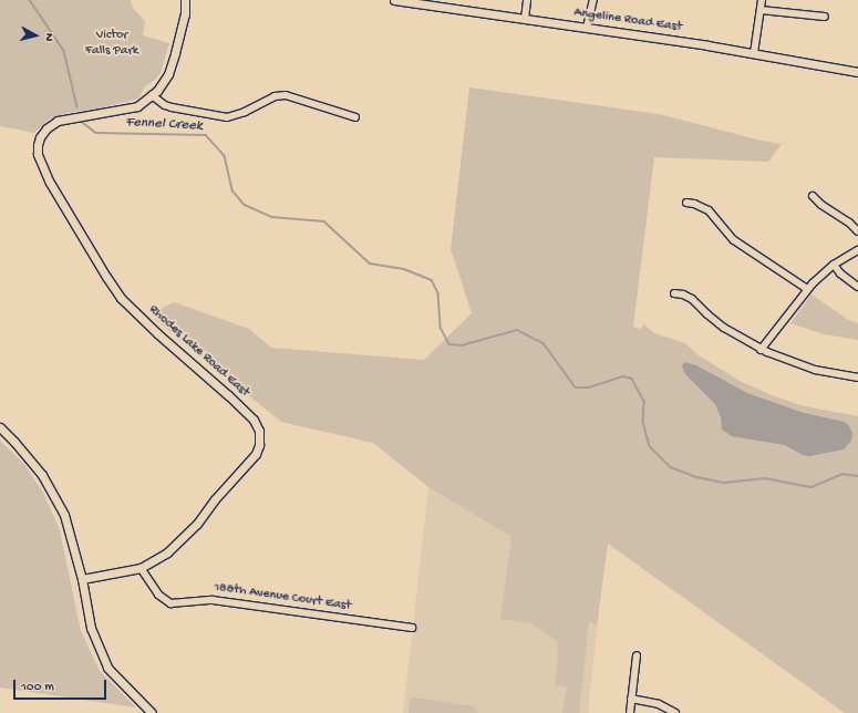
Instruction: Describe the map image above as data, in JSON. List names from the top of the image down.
{
  "streets": {
    "street": ["Angeline Road East", "Rhodes Lake Road East", "188th Avenue Court East"]
  },
  "crossings": [
    ["Rhodes Lake Road East", "188th Avenue Court East"]
  ],
  "water": ["Fennel Creek"],
  "parks": ["Victor Falls Park"],
  "scale_bar": "100 m",
  "north": "right"
}
